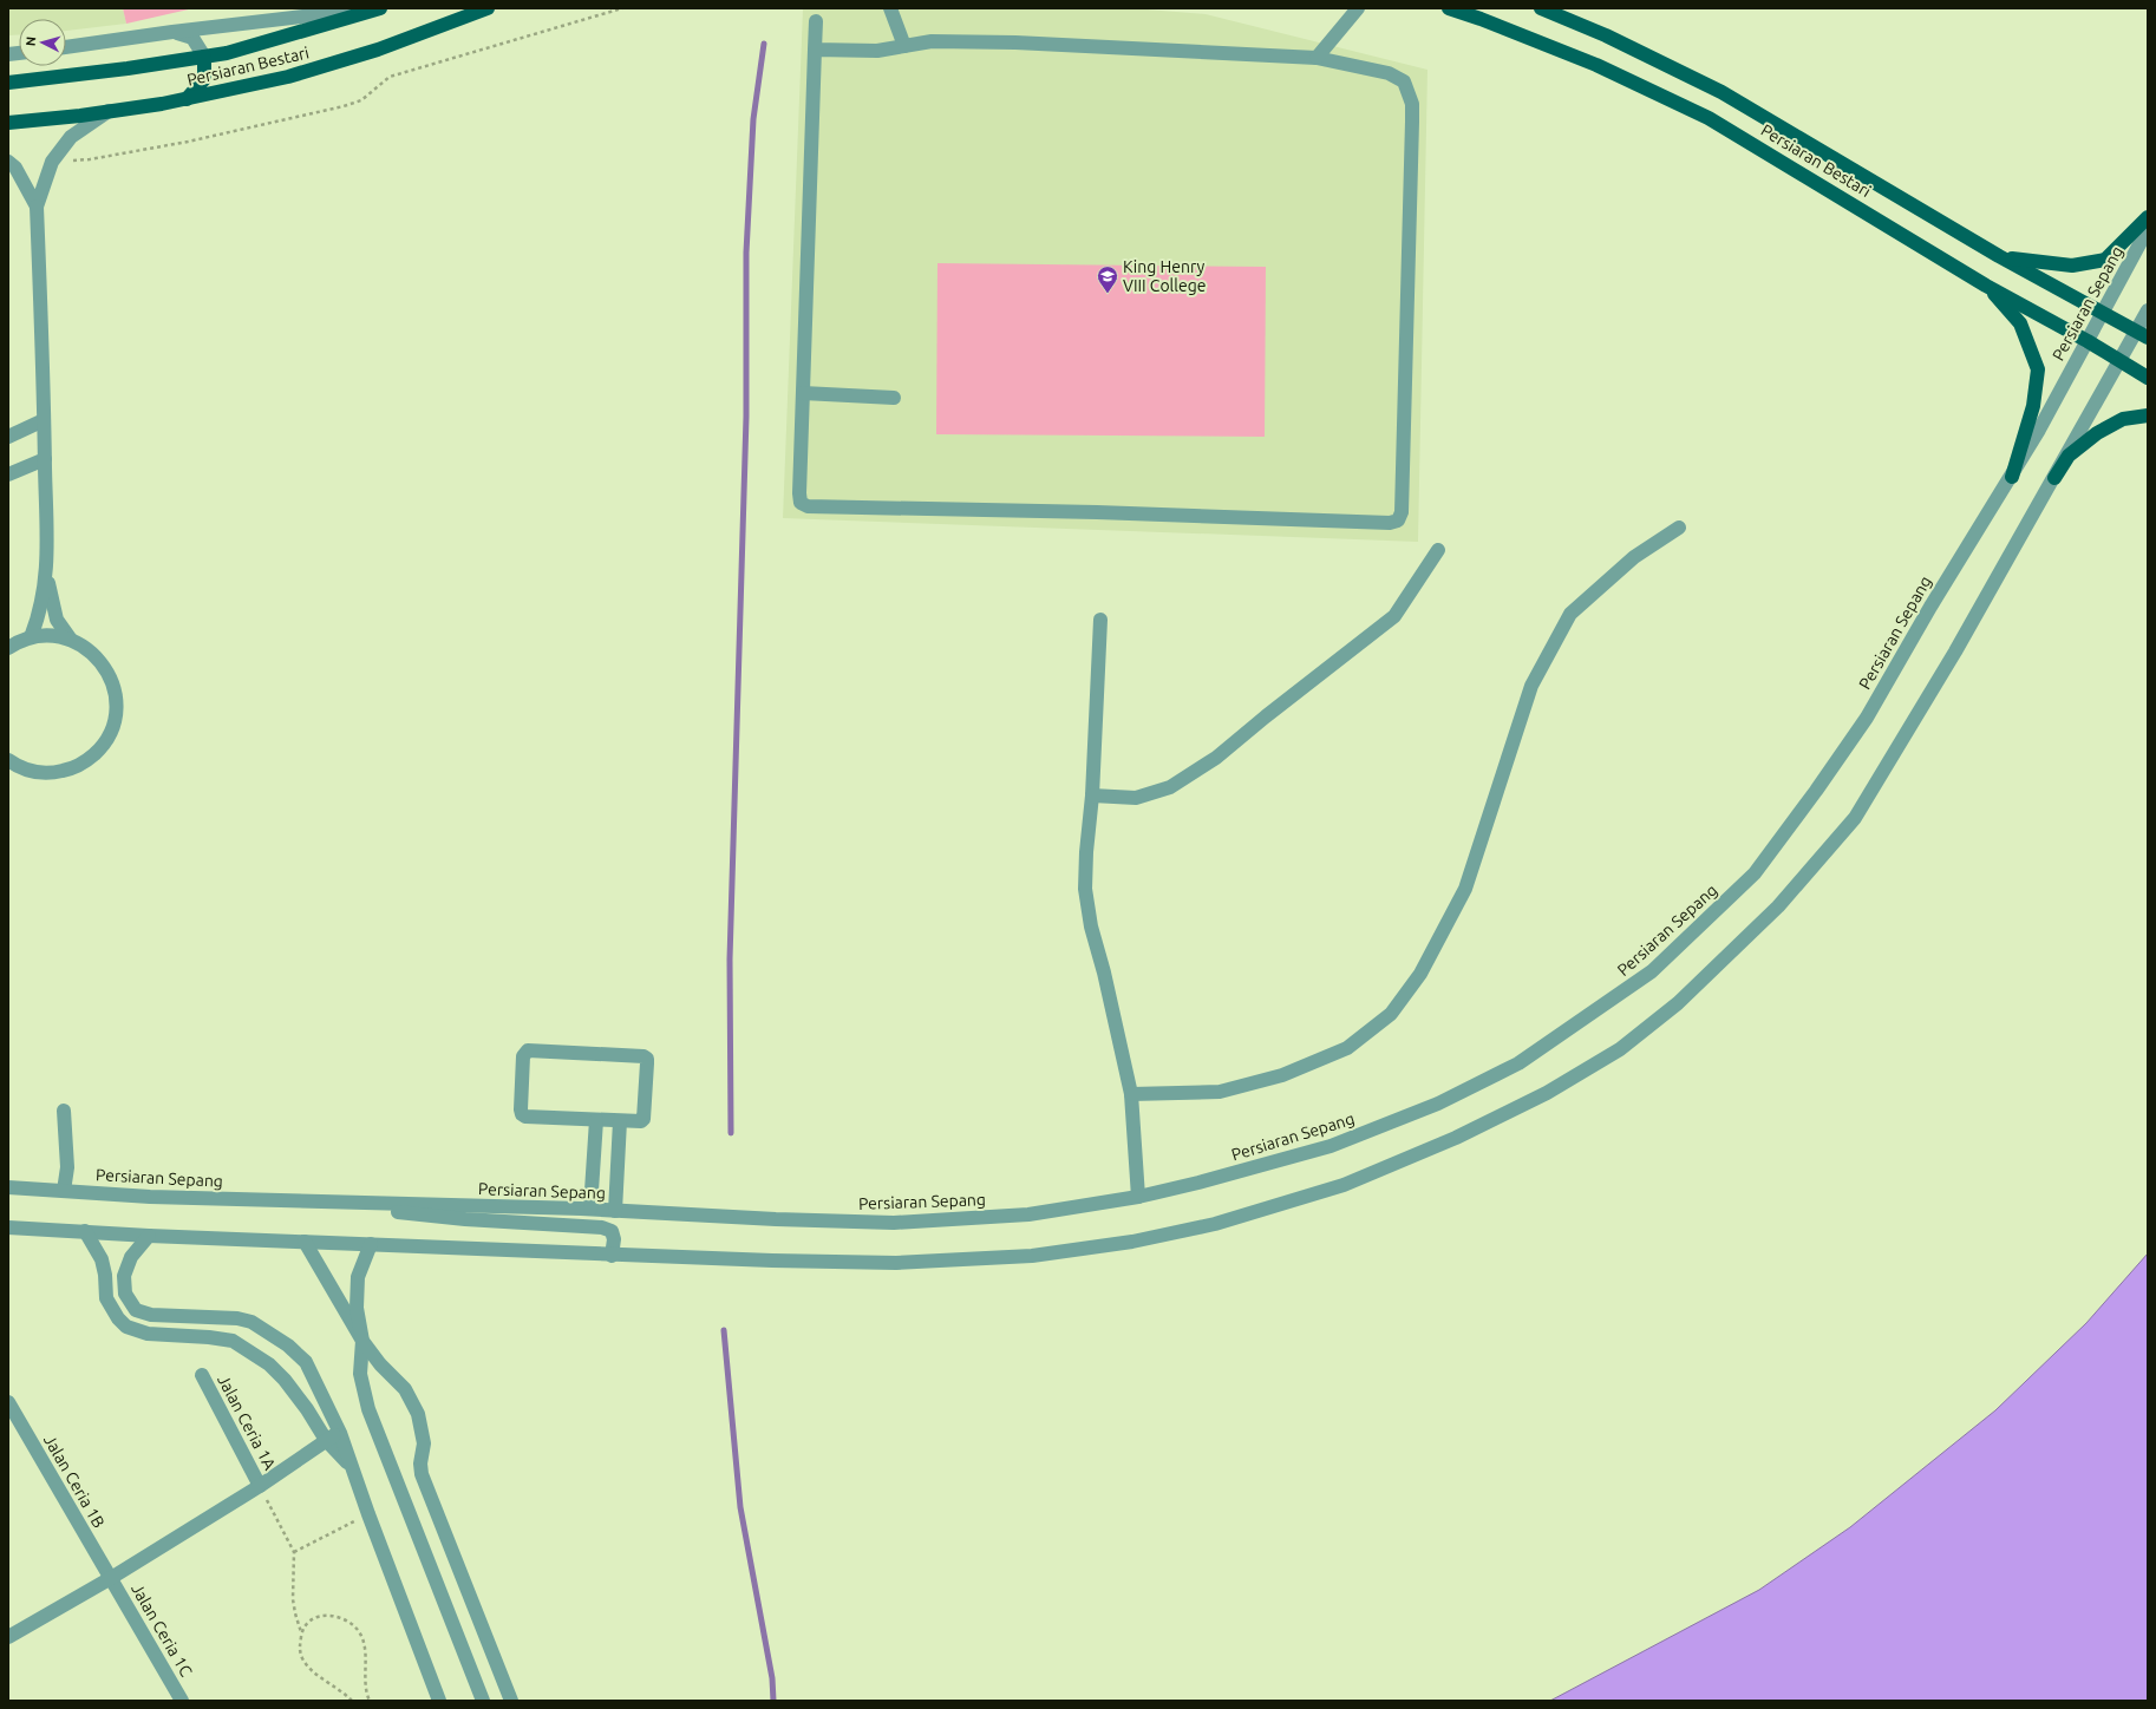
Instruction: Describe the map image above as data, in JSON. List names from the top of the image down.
{
  "streets": {
    "main road": ["Persiaran Bestari"],
    "street": [
      "Persiaran Sepang",
      "Jalan Ceria 1A",
      "Jalan Ceria 1B",
      "Jalan Ceria 1C"
    ]
  },
  "crossings": [
    ["Persiaran Bestari", "Persiaran Sepang"],
    ["Jalan Ceria 1B", "Jalan Ceria 1C"]
  ],
  "places": {
    "school or university": ["King Henry VIII College"]
  },
  "north": "left"
}
